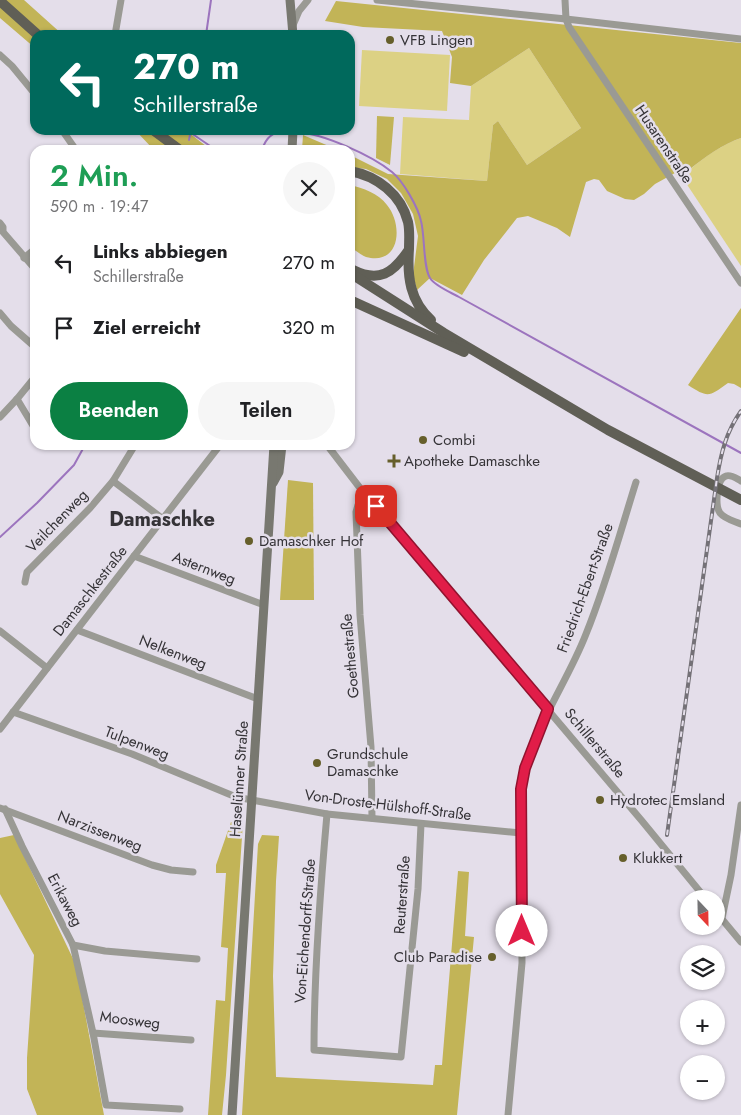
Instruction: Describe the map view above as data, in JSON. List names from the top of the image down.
{
  "streets": {
    "street": [
      "Husarenstraße",
      "Veilchenweg",
      "Asternweg",
      "Friedrich-Ebert-Straße",
      "Damaschkestraße",
      "Nelkenweg",
      "Goethestraße",
      "Tulpenweg",
      "Schillerstraße",
      "Haselünner Straße",
      "Von-Droste-Hülshoff-Straße",
      "Narzissenweg",
      "Reuterstraße",
      "Erikaweg",
      "Von-Eichendorff-Straße",
      "Moosweg"
    ]
  },
  "crossings": [
    ["Asternweg", "Damaschkestraße"],
    ["Asternweg", "Haselünner Straße"],
    ["Friedrich-Ebert-Straße", "Schillerstraße"],
    ["Friedrich-Ebert-Straße", "Von-Droste-Hülshoff-Straße"],
    ["Damaschkestraße", "Nelkenweg"],
    ["Damaschkestraße", "Tulpenweg"],
    ["Nelkenweg", "Haselünner Straße"],
    ["Goethestraße", "Schillerstraße"],
    ["Goethestraße", "Von-Droste-Hülshoff-Straße"],
    ["Tulpenweg", "Haselünner Straße"],
    ["Tulpenweg", "Von-Droste-Hülshoff-Straße"],
    ["Haselünner Straße", "Von-Droste-Hülshoff-Straße"],
    ["Von-Droste-Hülshoff-Straße", "Reuterstraße"],
    ["Von-Droste-Hülshoff-Straße", "Von-Eichendorff-Straße"],
    ["Narzissenweg", "Erikaweg"],
    ["Reuterstraße", "Von-Eichendorff-Straße"],
    ["Erikaweg", "Moosweg"]
  ],
  "districts": ["Damaschke"],
  "places": {
    "other": [
      "VFB Lingen",
      "Combi",
      "Damaschker Hof",
      "Grundschule Damaschke",
      "Hydrotec Emsland",
      "Klukkert",
      "Club Paradise"
    ],
    "health": ["Apotheke Damaschke"]
  },
  "north": "bottom",
  "page": {
    "turn": ["270 m", "Schillerstraße"],
    "heading": ["2 Min.", "590 m · 19:47"],
    "list": [
      {
        "name": "Links abbiegen",
        "note": "Schillerstraße",
        "value": "270 m"
      },
      {
        "name": "Ziel erreicht",
        "value": "320 m"
      }
    ],
    "buttons": ["Beenden", "Teilen"],
    "map_buttons": ["+", "−"]
  }
}
